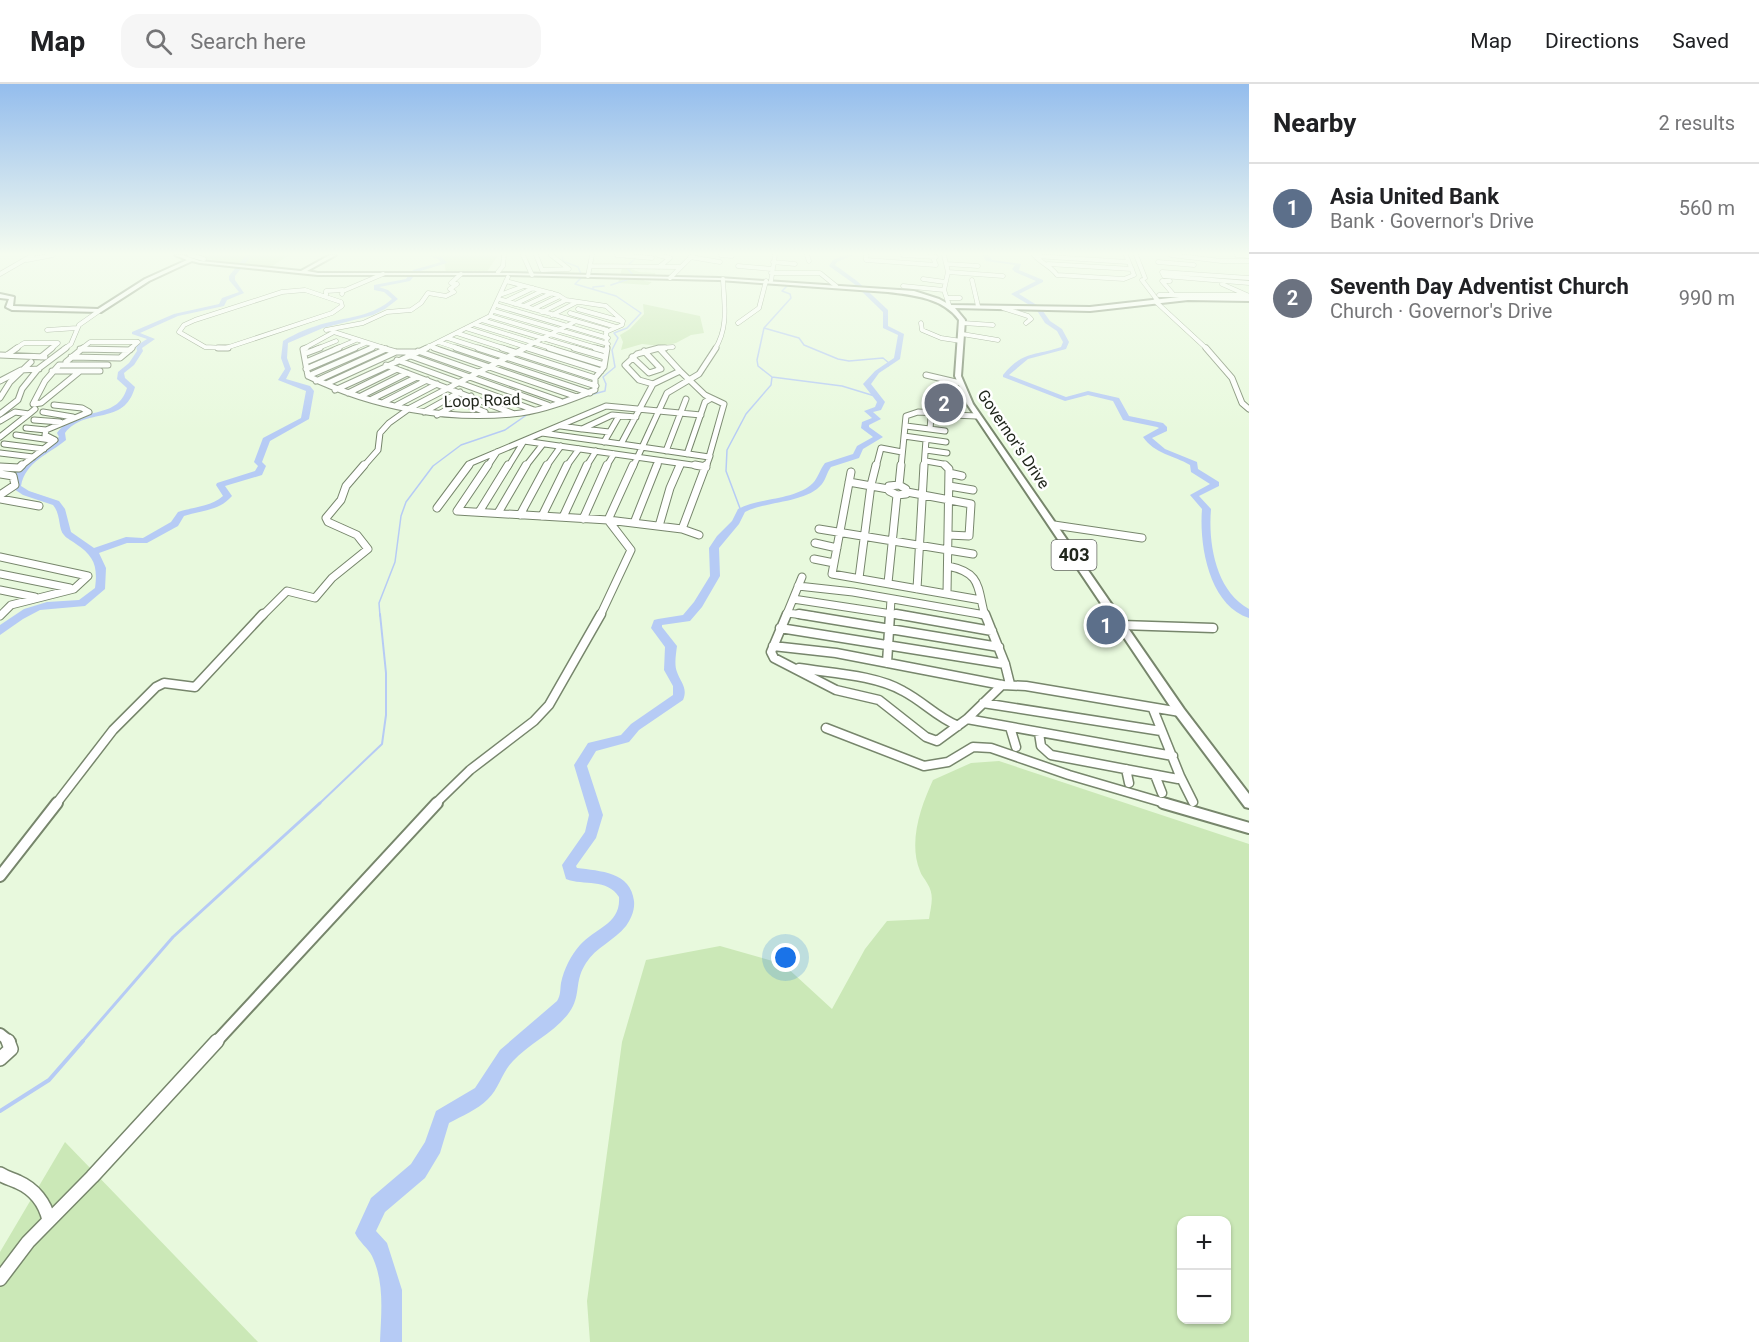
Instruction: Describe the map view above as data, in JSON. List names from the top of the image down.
{
  "streets": {
    "main road": ["Governor's Drive", "403"],
    "street": ["Loop Road"]
  },
  "page": {
    "header": "Map",
    "search": "Search here",
    "nav": ["Map", "Directions", "Saved"],
    "heading": ["Nearby", "2 results"],
    "list": [
      {
        "mark": "1",
        "name": "Asia United Bank",
        "note": "Bank · Governor's Drive",
        "value": "560 m"
      },
      {
        "mark": "2",
        "name": "Seventh Day Adventist Church",
        "note": "Church · Governor's Drive",
        "value": "990 m"
      }
    ],
    "pins": ["2", "1"],
    "map_buttons": ["+", "−"]
  }
}
